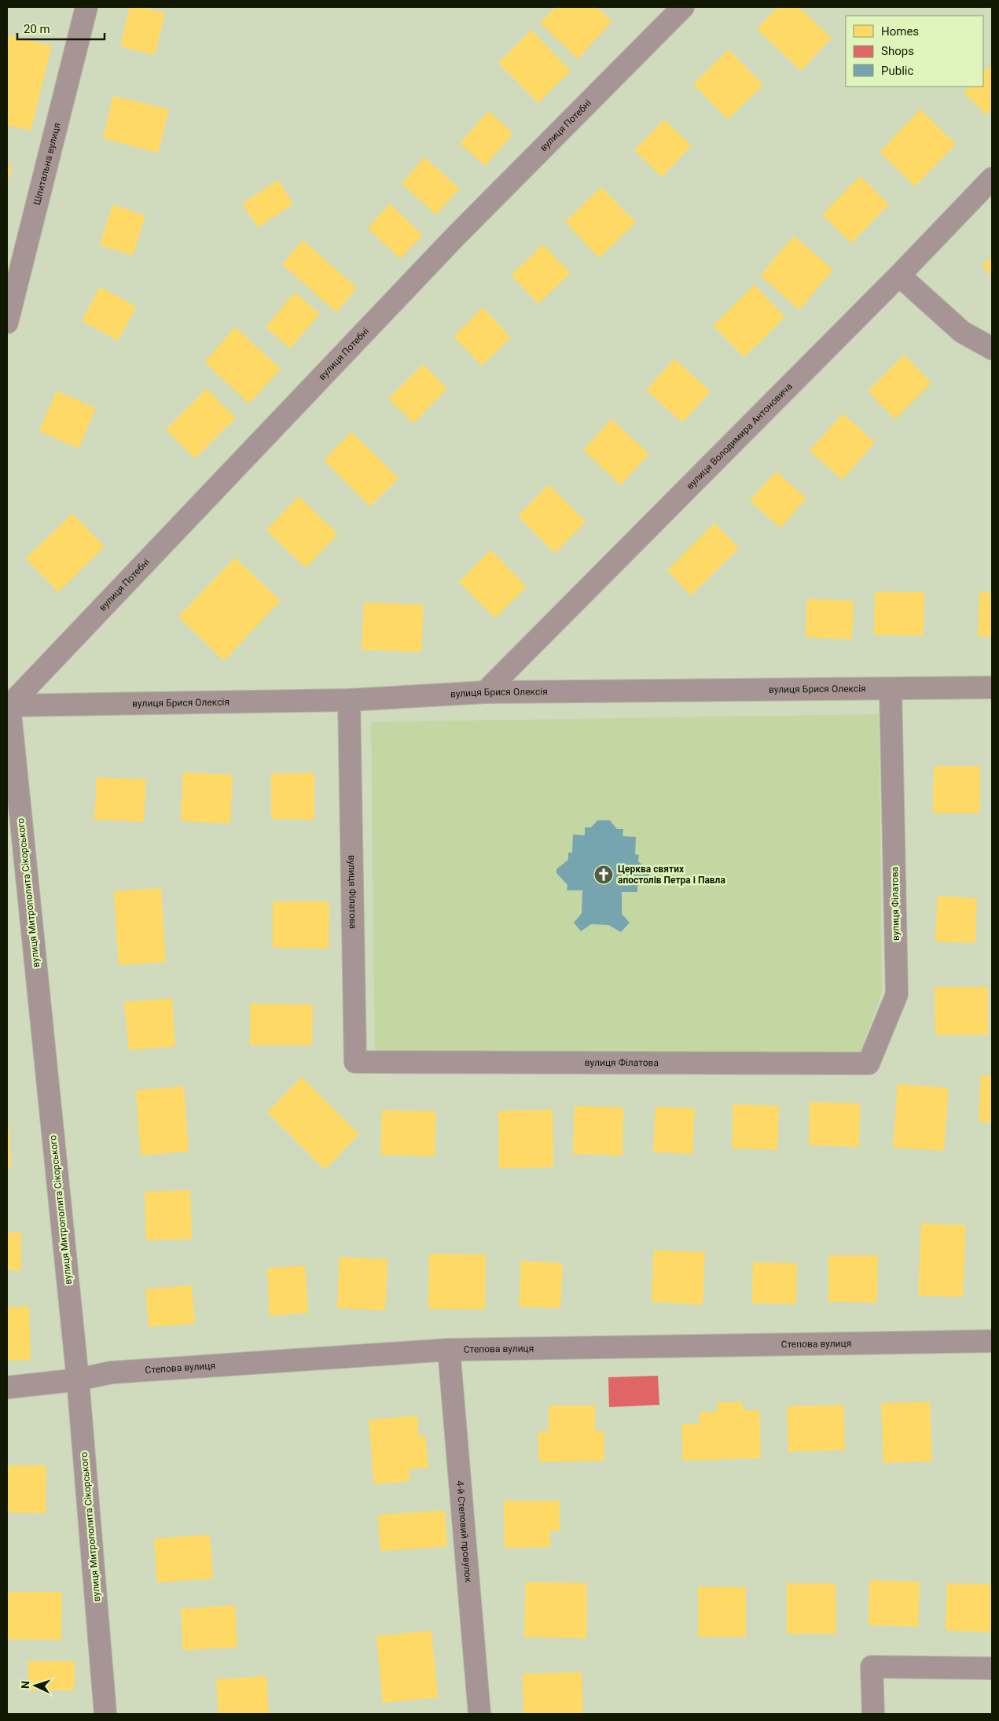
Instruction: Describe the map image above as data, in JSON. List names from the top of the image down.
{
  "streets": {
    "street": [
      "вулиця Потебні",
      "Шпитальна вулиця",
      "вулиця Володимира Антоновича",
      "вулиця Брися Олексія",
      "вулиця Філатова",
      "вулиця Митрополита Сікорського",
      "Степова вулиця",
      "4-й Степовий провулок"
    ]
  },
  "crossings": [
    ["вулиця Потебні", "вулиця Брися Олексія"],
    ["вулиця Потебні", "вулиця Митрополита Сікорського"],
    ["вулиця Володимира Антоновича", "вулиця Брися Олексія"],
    ["вулиця Брися Олексія", "вулиця Філатова"],
    ["вулиця Брися Олексія", "вулиця Митрополита Сікорського"],
    ["вулиця Митрополита Сікорського", "Степова вулиця"],
    ["Степова вулиця", "4-й Степовий провулок"]
  ],
  "places": {
    "church": ["Церква святих апостолів Петра і Павла"]
  },
  "legend": ["Homes", "Shops", "Public"],
  "scale_bar": "20 m",
  "north": "left"
}
